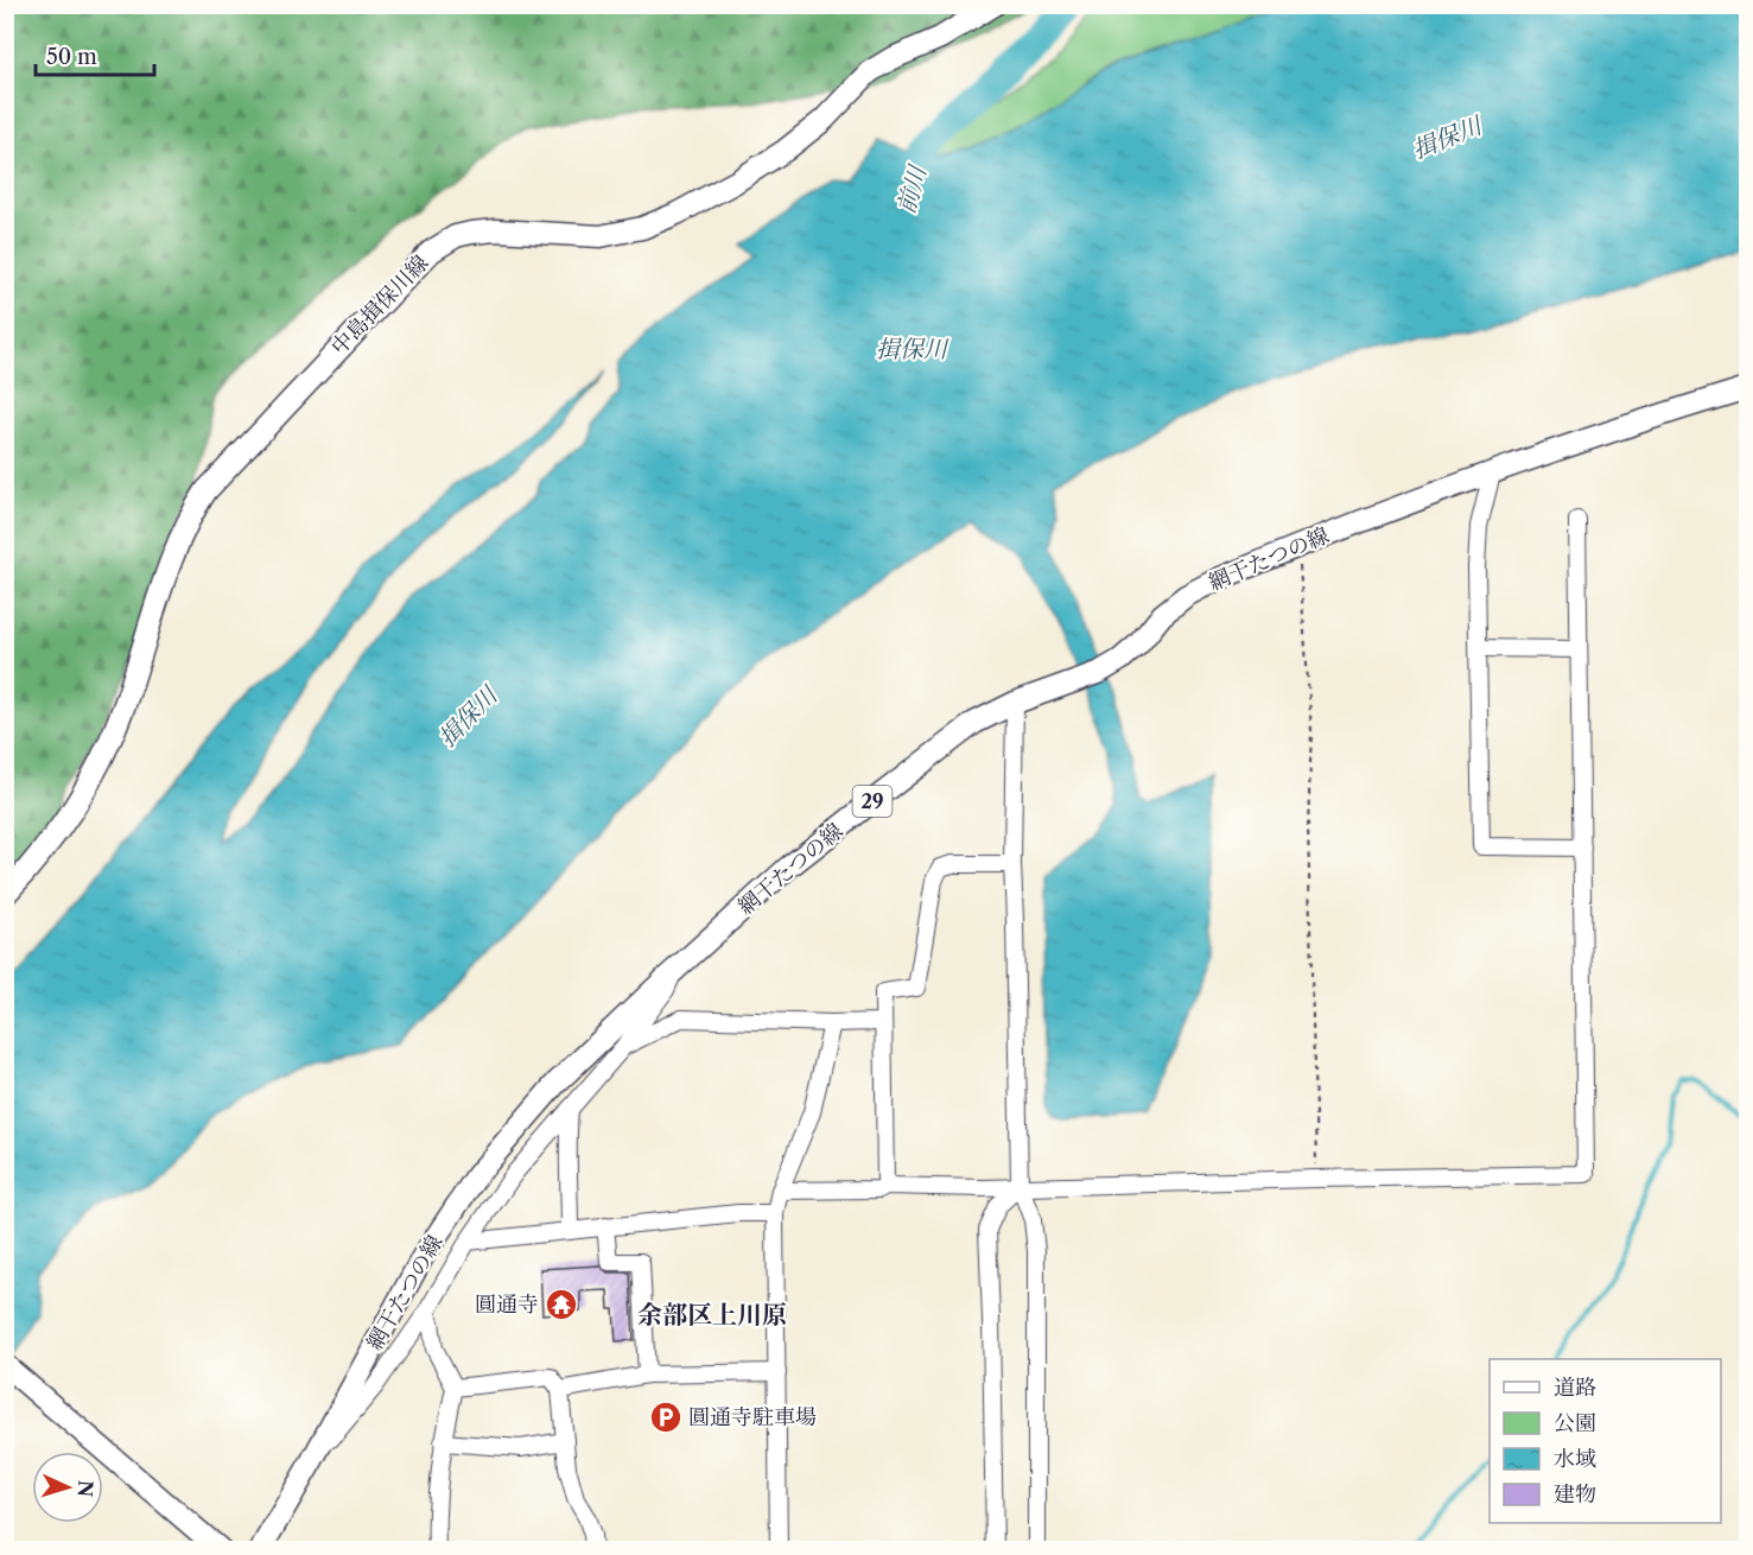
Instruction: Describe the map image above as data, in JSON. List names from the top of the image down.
{
  "streets": {
    "main road": ["中島揖保川線", "網干たつの線", "29"]
  },
  "districts": ["余部区上川原"],
  "water": ["揖保川", "前川"],
  "places": {
    "temple": ["圓通寺"],
    "parking": ["圓通寺駐車場"]
  },
  "legend": [
    "道路",
    "公園",
    "水域",
    "建物"
  ],
  "scale_bar": "50 m",
  "north": "right"
}
